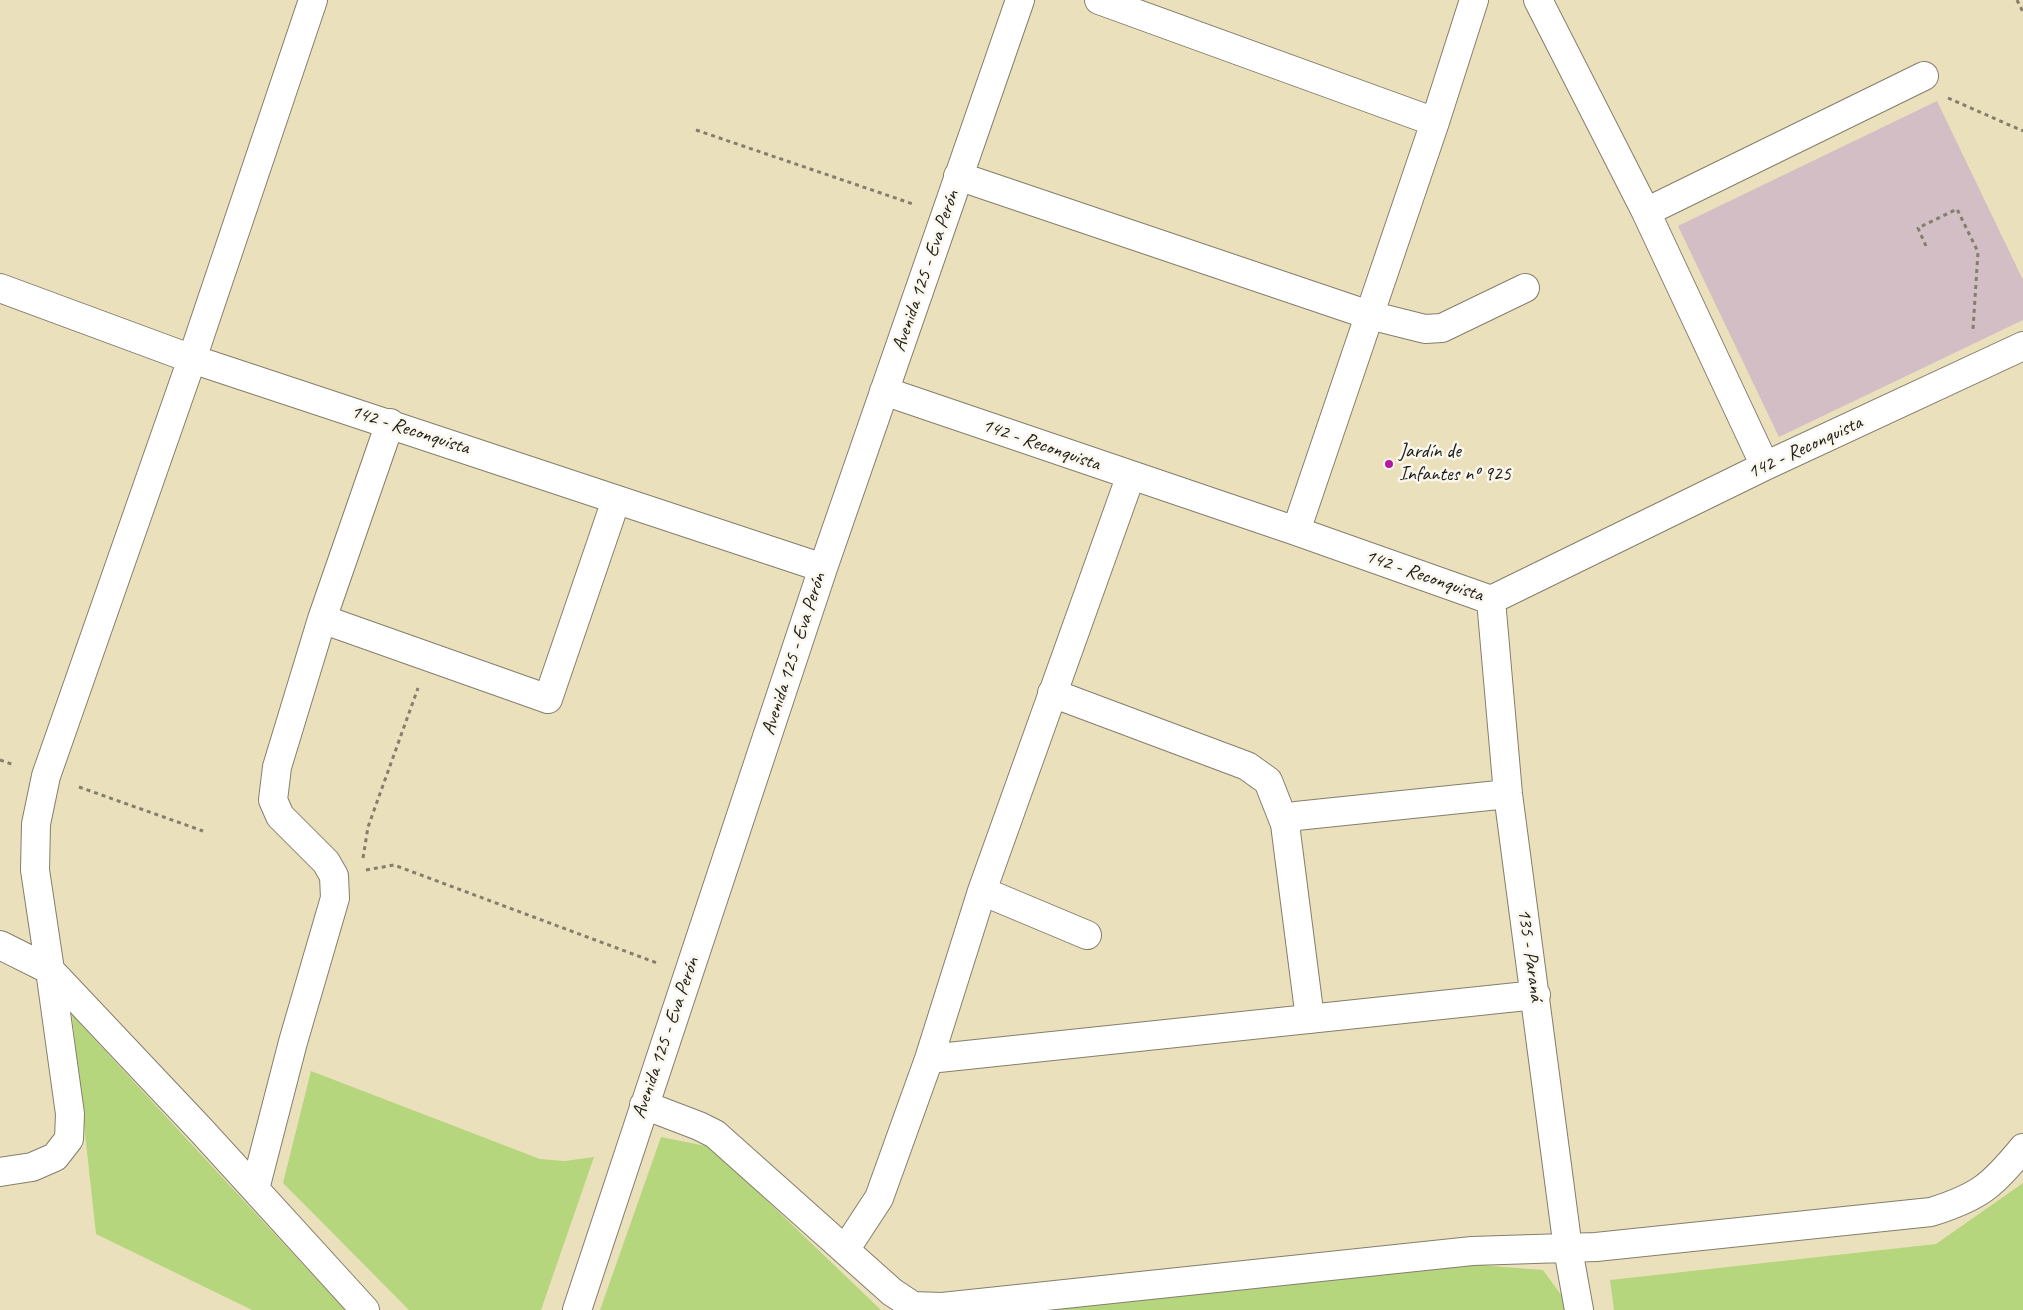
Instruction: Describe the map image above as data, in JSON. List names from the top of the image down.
{
  "streets": {
    "street": ["Avenida 125 - Eva Perón", "142 - Reconquista", "135 - Paraná"]
  },
  "crossings": [
    ["Avenida 125 - Eva Perón", "142 - Reconquista"],
    ["142 - Reconquista", "135 - Paraná"]
  ],
  "places": ["Jardín de Infantes nº 925"]
}
